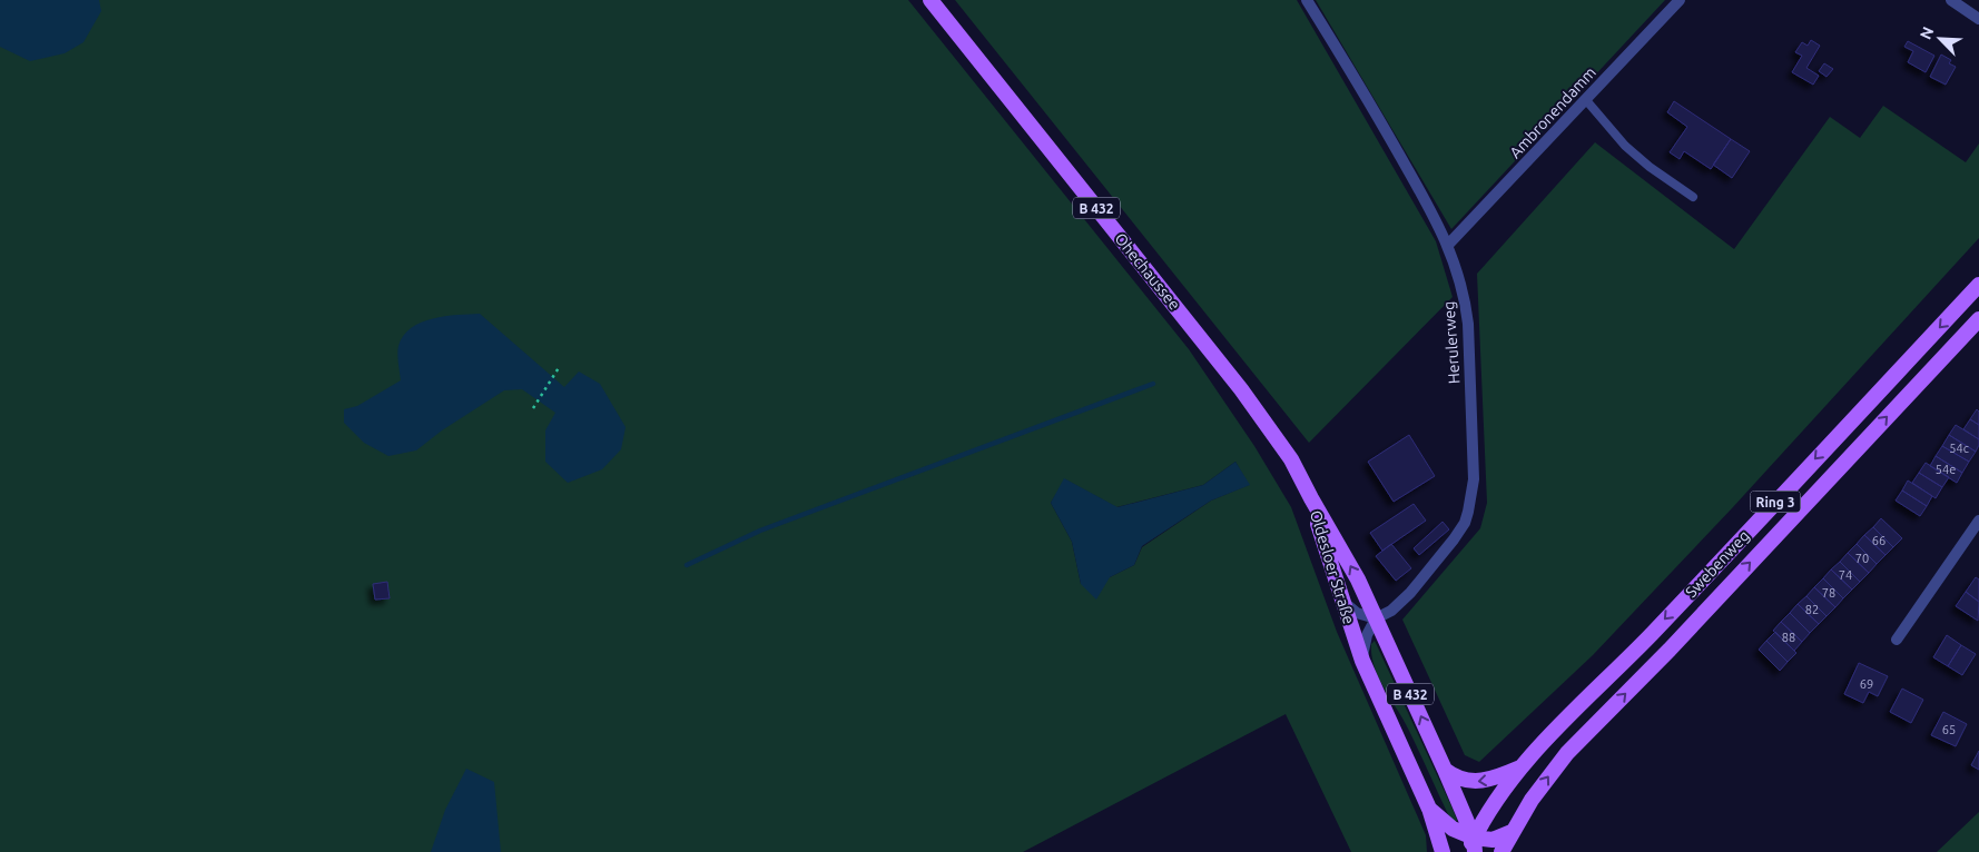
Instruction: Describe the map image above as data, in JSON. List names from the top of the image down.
{
  "streets": {
    "main road": [
      "B 432",
      "Ohechaussee",
      "Ring 3",
      "Swebenweg",
      "Oldesloer Straße"
    ],
    "street": ["Ambronendamm", "Herulerweg"]
  },
  "crossings": [
    ["Ambronendamm", "Herulerweg"],
    ["B 432", "Oldesloer Straße"],
    ["Ohechaussee", "Oldesloer Straße"],
    ["Herulerweg", "Oldesloer Straße"],
    ["Swebenweg", "Oldesloer Straße"]
  ],
  "house_numbers": [
    "54c",
    "54e",
    "66",
    "70",
    "74",
    "78",
    "82",
    "88",
    "69",
    "65"
  ],
  "north": "top left"
}
